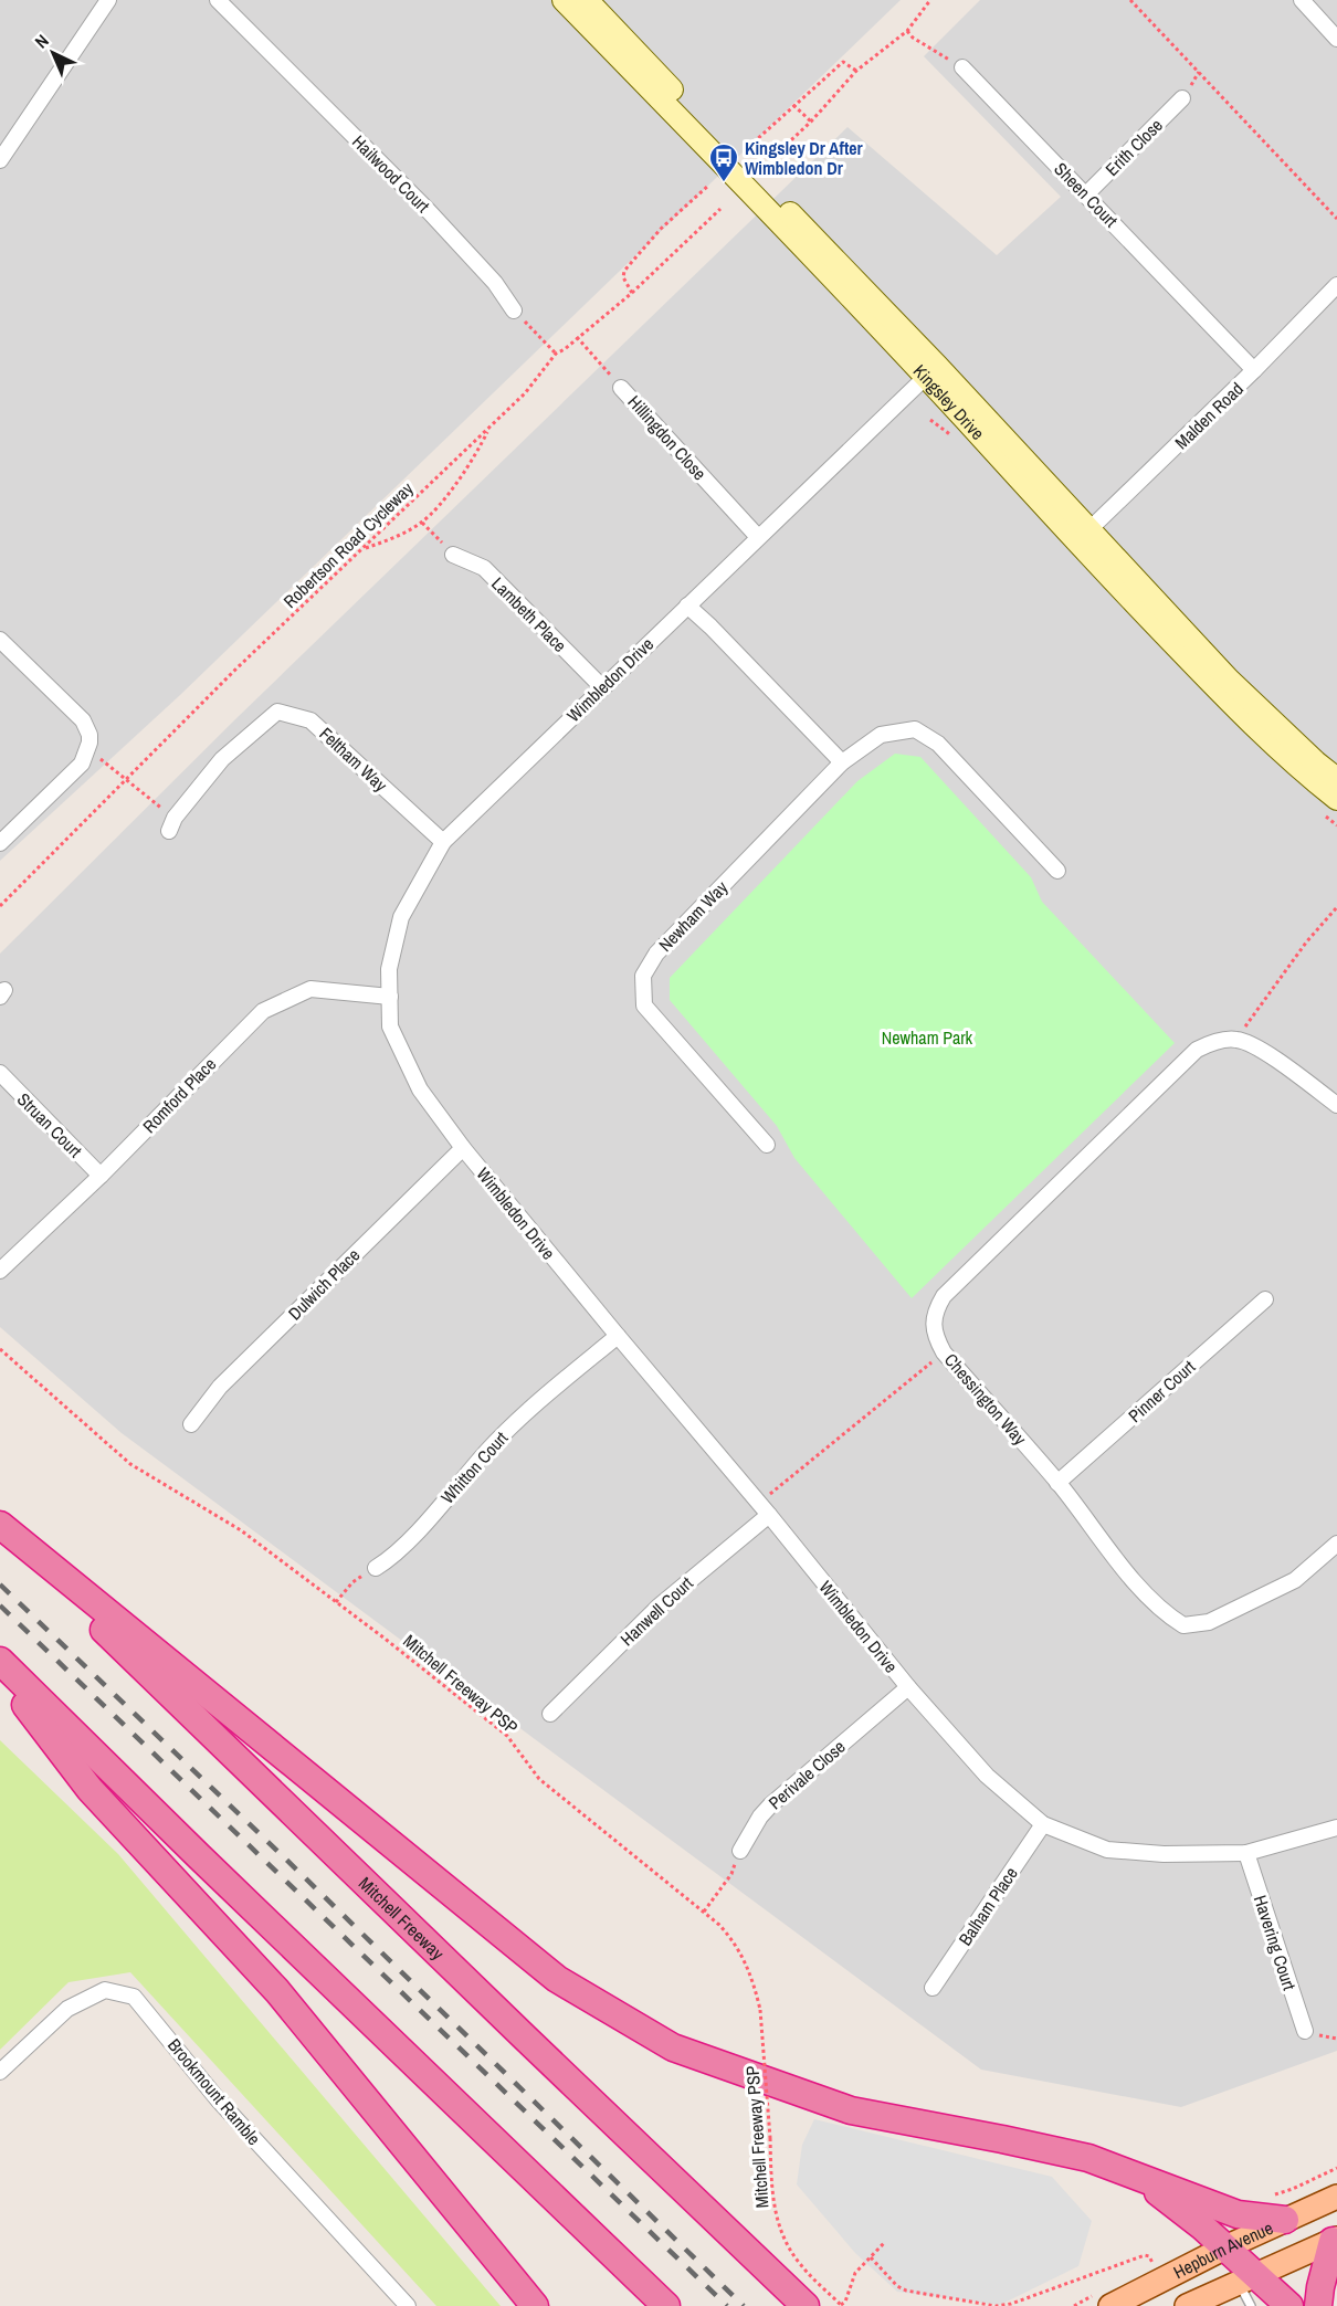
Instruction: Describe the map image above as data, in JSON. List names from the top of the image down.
{
  "streets": {
    "highway": ["Mitchell Freeway"],
    "main road": ["Kingsley Drive", "Hepburn Avenue"],
    "street": [
      "Erith Close",
      "Hailwood Court",
      "Sheen Court",
      "Malden Road",
      "Hillingdon Close",
      "Lambeth Place",
      "Wimbledon Drive",
      "Feltham Way",
      "Newham Way",
      "Romford Place",
      "Struan Court",
      "Dulwich Place",
      "Pinner Court",
      "Chessington Way",
      "Whitton Court",
      "Hanwell Court",
      "Perivale Close",
      "Balham Place",
      "Havering Court",
      "Brookmount Ramble"
    ],
    "path": ["Robertson Road Cycleway", "Mitchell Freeway PSP"]
  },
  "crossings": [
    ["Erith Close", "Sheen Court"],
    ["Sheen Court", "Malden Road"],
    ["Kingsley Drive", "Malden Road"],
    ["Kingsley Drive", "Wimbledon Drive"],
    ["Hillingdon Close", "Robertson Road Cycleway"],
    ["Hillingdon Close", "Wimbledon Drive"],
    ["Lambeth Place", "Wimbledon Drive"],
    ["Wimbledon Drive", "Feltham Way"],
    ["Wimbledon Drive", "Romford Place"],
    ["Wimbledon Drive", "Dulwich Place"],
    ["Wimbledon Drive", "Whitton Court"],
    ["Wimbledon Drive", "Hanwell Court"],
    ["Wimbledon Drive", "Perivale Close"],
    ["Wimbledon Drive", "Balham Place"],
    ["Wimbledon Drive", "Havering Court"],
    ["Romford Place", "Struan Court"],
    ["Pinner Court", "Chessington Way"]
  ],
  "parks": ["Newham Park"],
  "places": {
    "bus stop": ["Kingsley Dr After Wimbledon Dr"]
  },
  "north": "top left"
}
